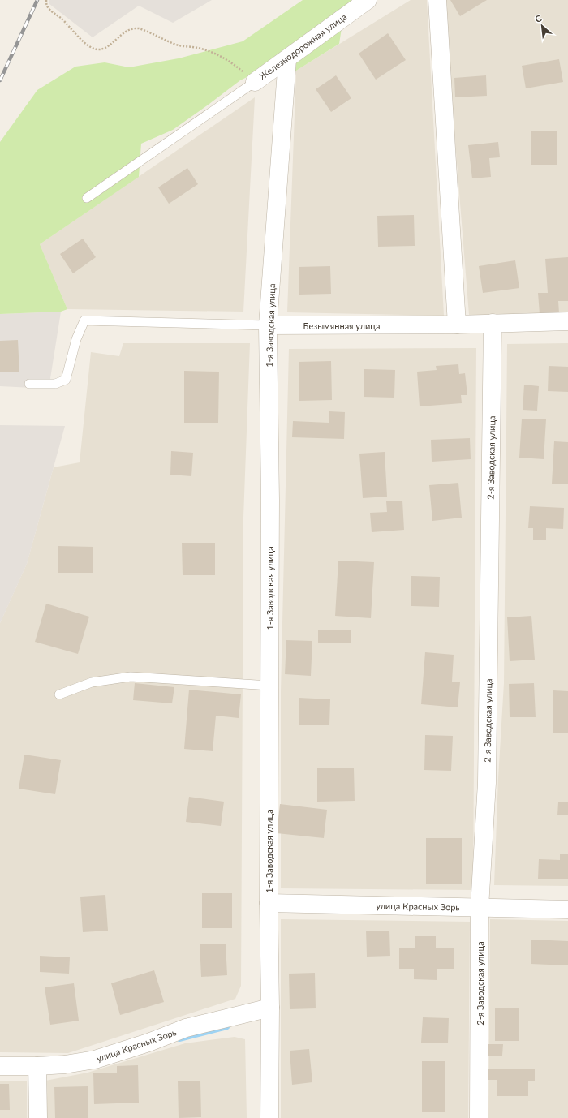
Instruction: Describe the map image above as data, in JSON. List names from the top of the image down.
{
  "streets": {
    "street": [
      "Железнодорожная улица",
      "1-я Заводская улица",
      "Безымянная улица",
      "2-я Заводская улица",
      "улица Красных Зорь"
    ]
  },
  "crossings": [
    ["Железнодорожная улица", "1-я Заводская улица"],
    ["1-я Заводская улица", "Безымянная улица"],
    ["1-я Заводская улица", "улица Красных Зорь"],
    ["Безымянная улица", "2-я Заводская улица"],
    ["2-я Заводская улица", "улица Красных Зорь"]
  ],
  "north": "top left"
}
